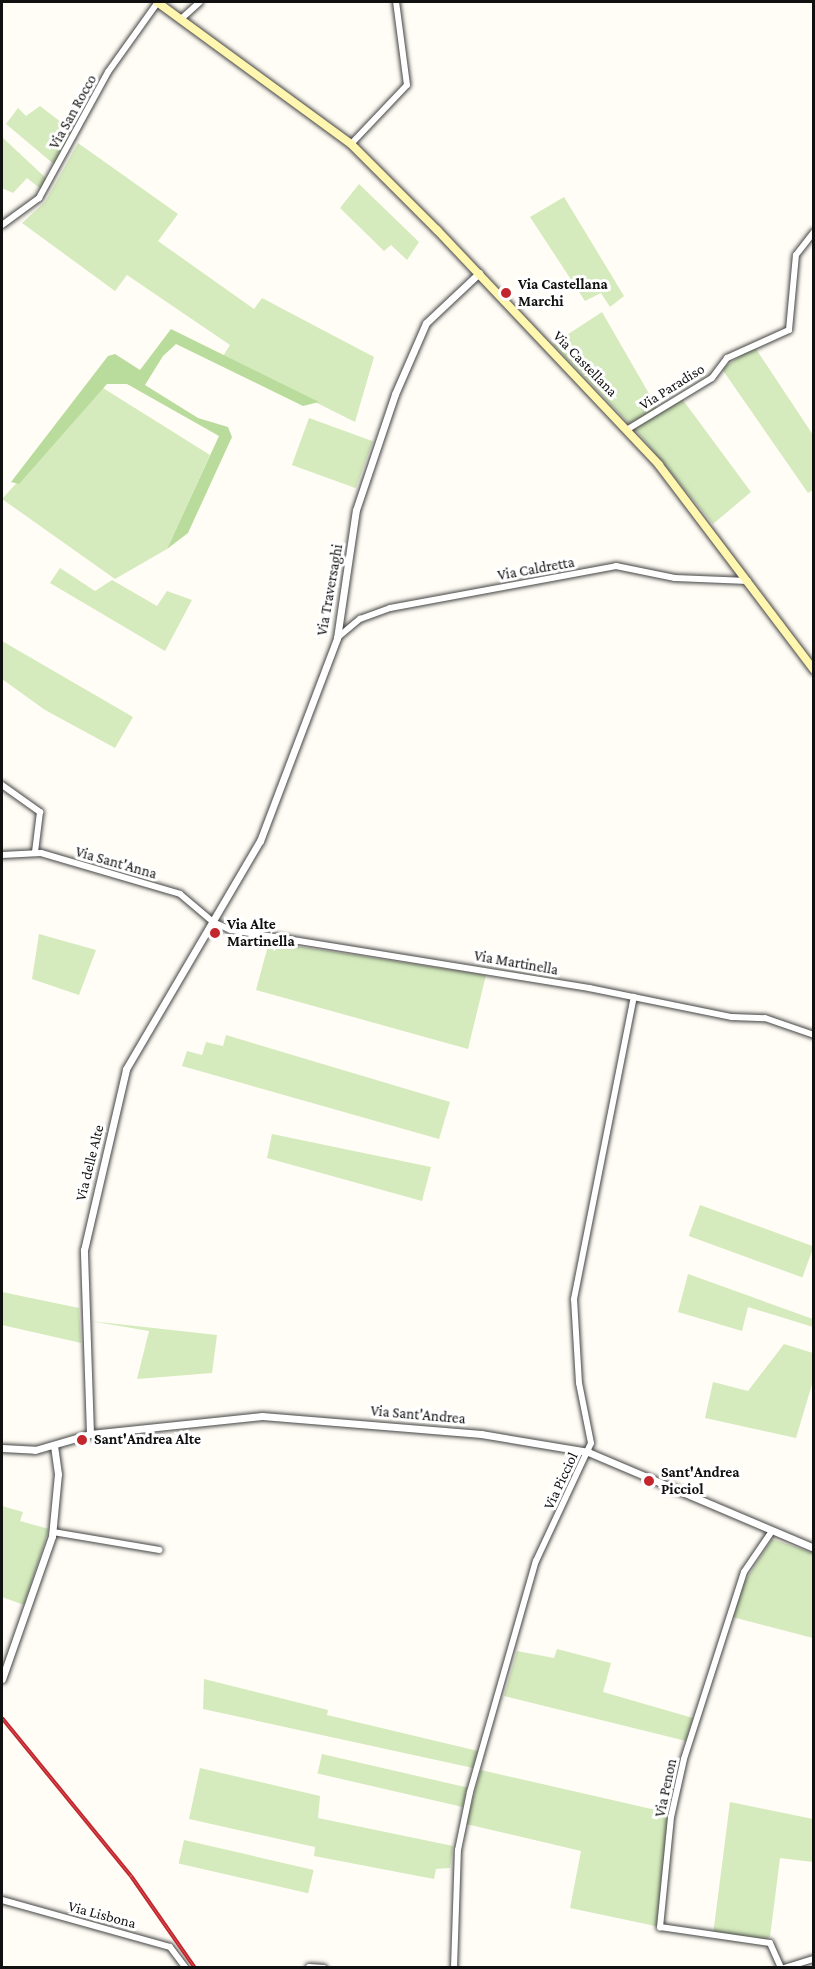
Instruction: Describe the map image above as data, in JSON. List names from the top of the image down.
{
  "streets": {
    "main road": ["Via Castellana"],
    "street": [
      "Via San Rocco",
      "Via Paradiso",
      "Via Caldretta",
      "Via Traversaghi",
      "Via Sant'Anna",
      "Via Martinella",
      "Via delle Alte",
      "Via Sant'Andrea",
      "Via Picciol",
      "Via Penon",
      "Via Lisbona"
    ]
  },
  "crossings": [
    ["Via San Rocco", "Via Castellana"],
    ["Via Castellana", "Via Paradiso"],
    ["Via Castellana", "Via Caldretta"],
    ["Via Castellana", "Via Traversaghi"],
    ["Via Caldretta", "Via Traversaghi"],
    ["Via Traversaghi", "Via Sant'Anna"],
    ["Via Traversaghi", "Via Martinella"],
    ["Via Traversaghi", "Via delle Alte"],
    ["Via Sant'Anna", "Via Martinella"],
    ["Via Sant'Anna", "Via delle Alte"],
    ["Via Martinella", "Via delle Alte"],
    ["Via Martinella", "Via Picciol"],
    ["Via delle Alte", "Via Sant'Andrea"],
    ["Via Sant'Andrea", "Via Picciol"],
    ["Via Sant'Andrea", "Via Penon"]
  ],
  "places": [
    "Via Castellana Marchi",
    "Via Alte Martinella",
    "Sant'Andrea Alte",
    "Sant'Andrea Picciol"
  ]
}
